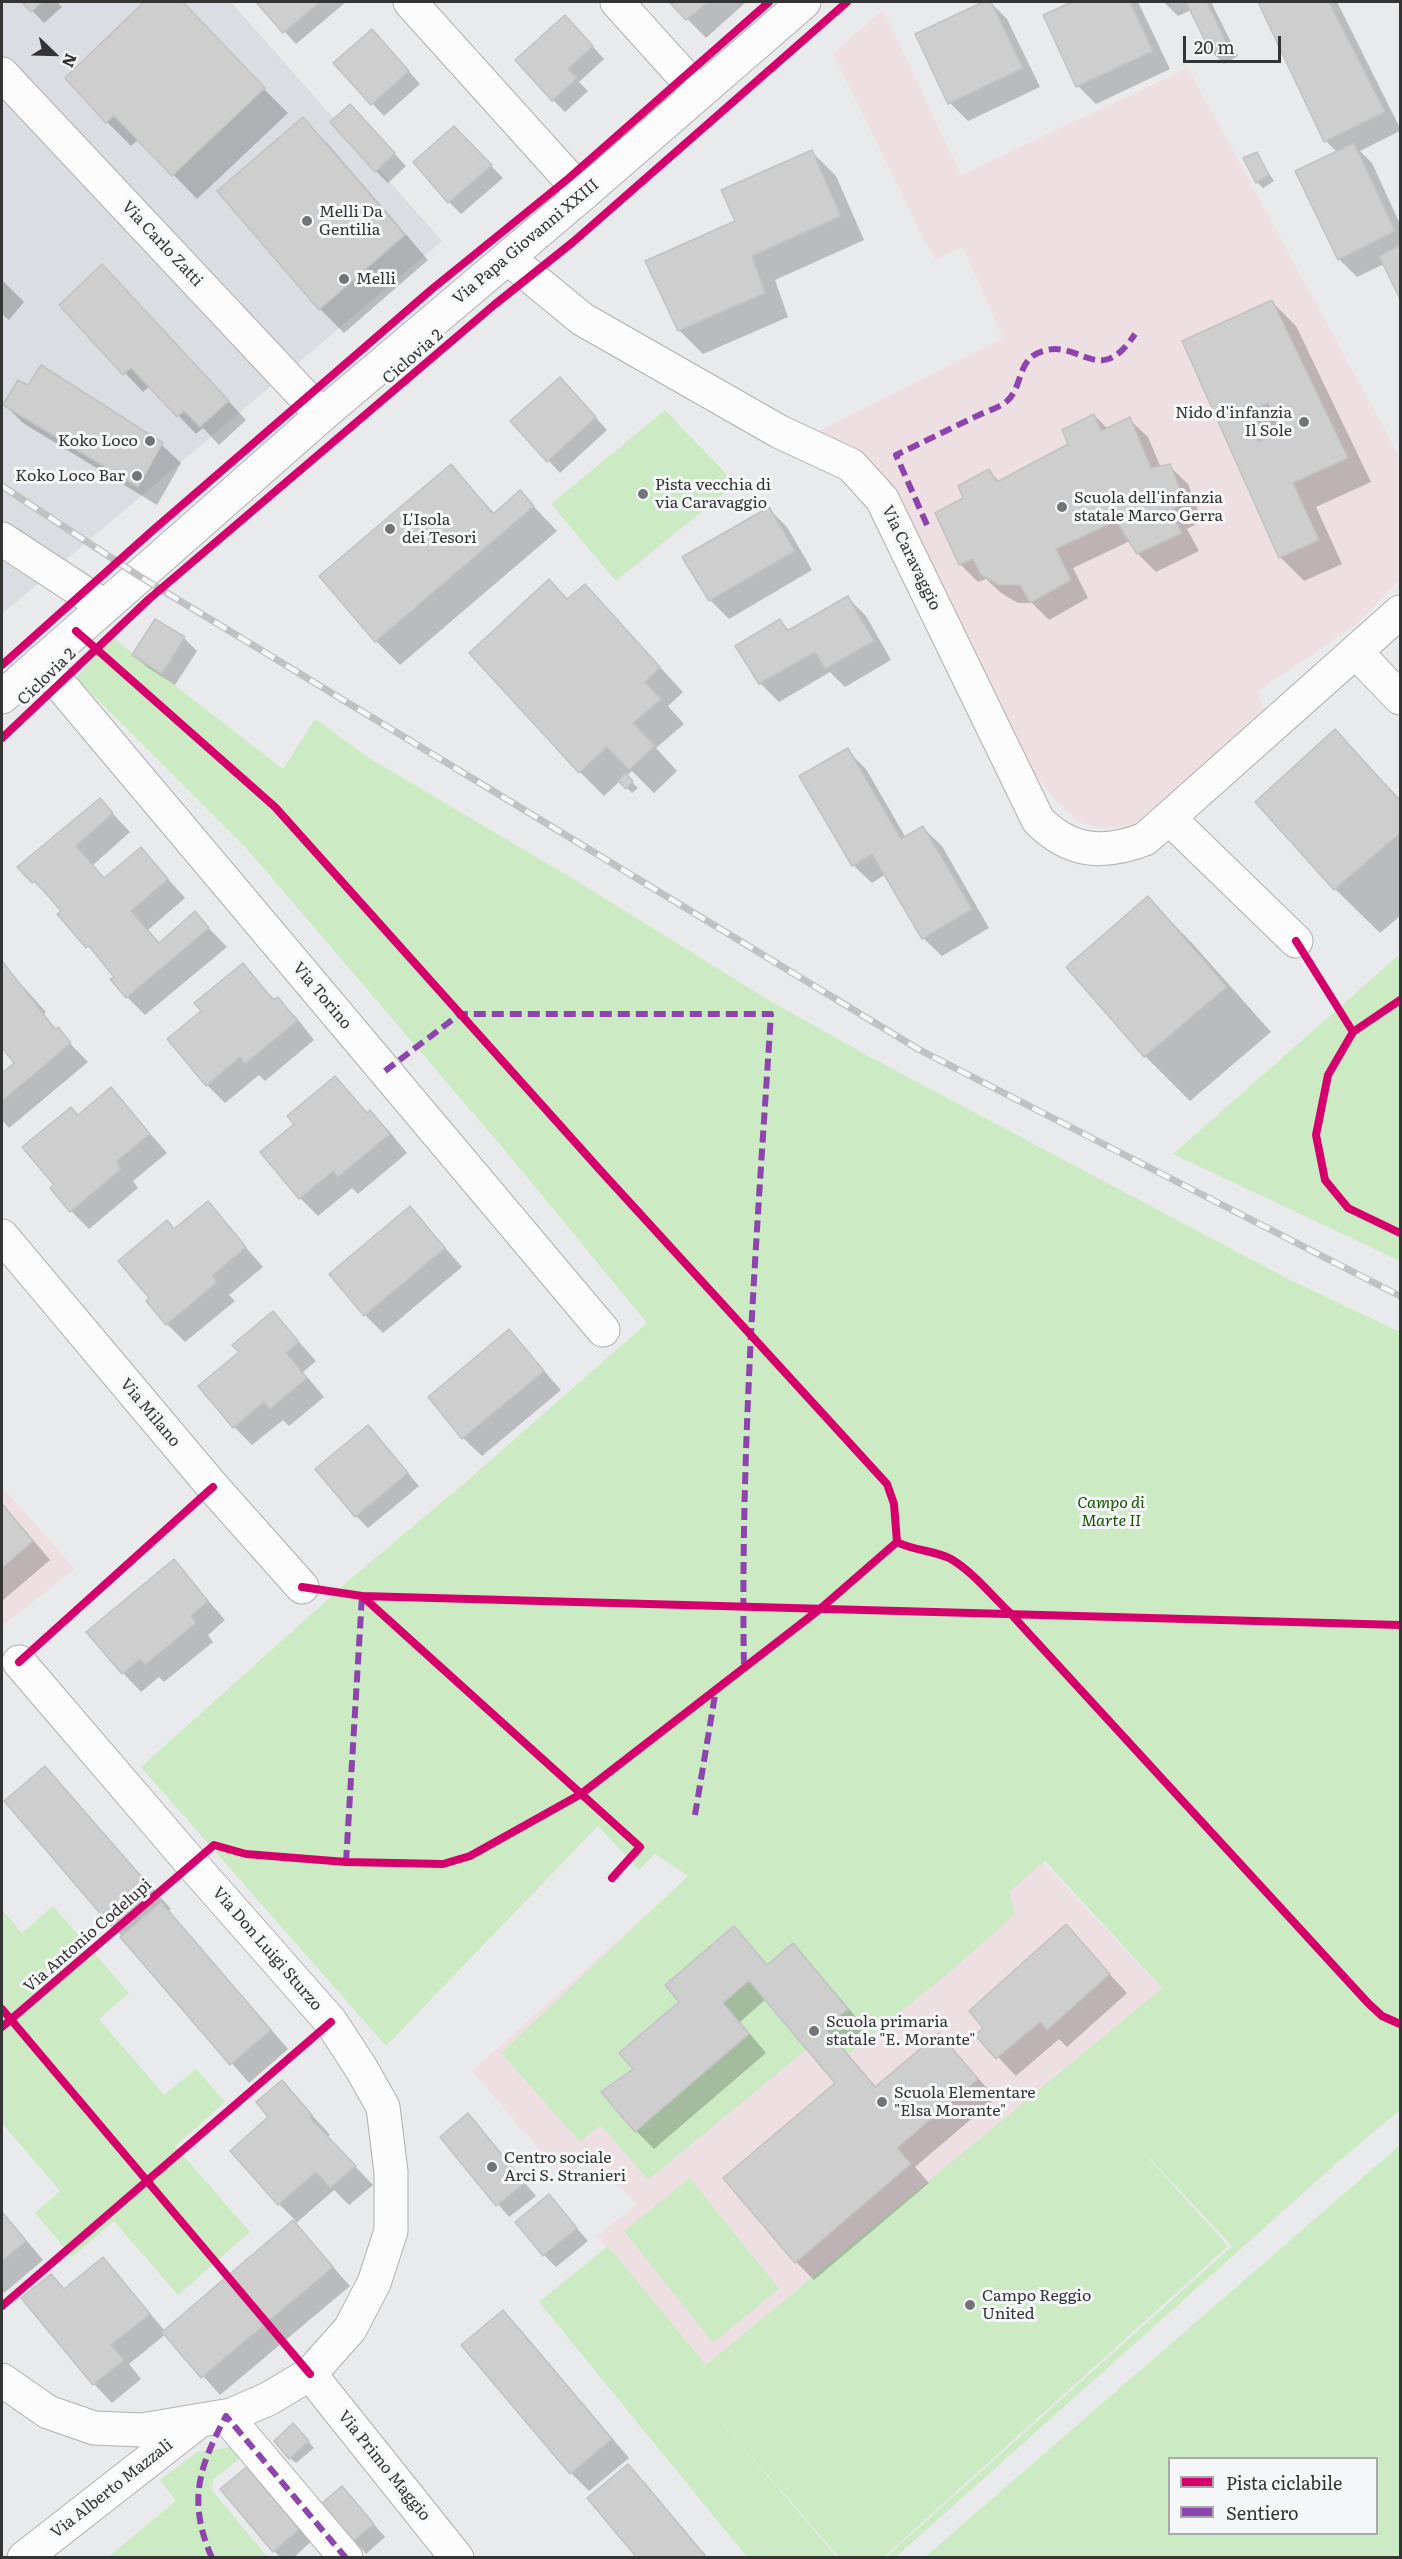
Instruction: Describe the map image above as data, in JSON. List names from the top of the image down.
{
  "streets": {
    "street": [
      "Via Papa Giovanni XXIII",
      "Via Carlo Zatti",
      "Via Caravaggio",
      "Via Torino",
      "Via Milano",
      "Via Don Luigi Sturzo",
      "Via Primo Maggio",
      "Via Alberto Mazzali"
    ],
    "cycle path": ["Ciclovia 2", "Via Antonio Codelupi"]
  },
  "crossings": [
    ["Via Papa Giovanni XXIII", "Via Carlo Zatti"],
    ["Via Papa Giovanni XXIII", "Via Caravaggio"],
    ["Via Papa Giovanni XXIII", "Via Torino"],
    ["Via Don Luigi Sturzo", "Via Primo Maggio"],
    ["Via Don Luigi Sturzo", "Via Alberto Mazzali"]
  ],
  "parks": ["Campo di Marte II"],
  "places": [
    "Melli Da Gentilia",
    "Melli",
    "Nido d'infanzia Il Sole",
    "Koko Loco",
    "Koko Loco Bar",
    "Pista vecchia di via Caravaggio",
    "Scuola dell'infanzia statale Marco Gerra",
    "L'Isola dei Tesori",
    "Scuola primaria statale \"E. Morante\"",
    "Scuola Elementare \"Elsa Morante\"",
    "Centro sociale Arci S. Stranieri",
    "Campo Reggio United"
  ],
  "legend": ["Pista ciclabile", "Sentiero"],
  "scale_bar": "20 m",
  "north": "bottom right"
}
